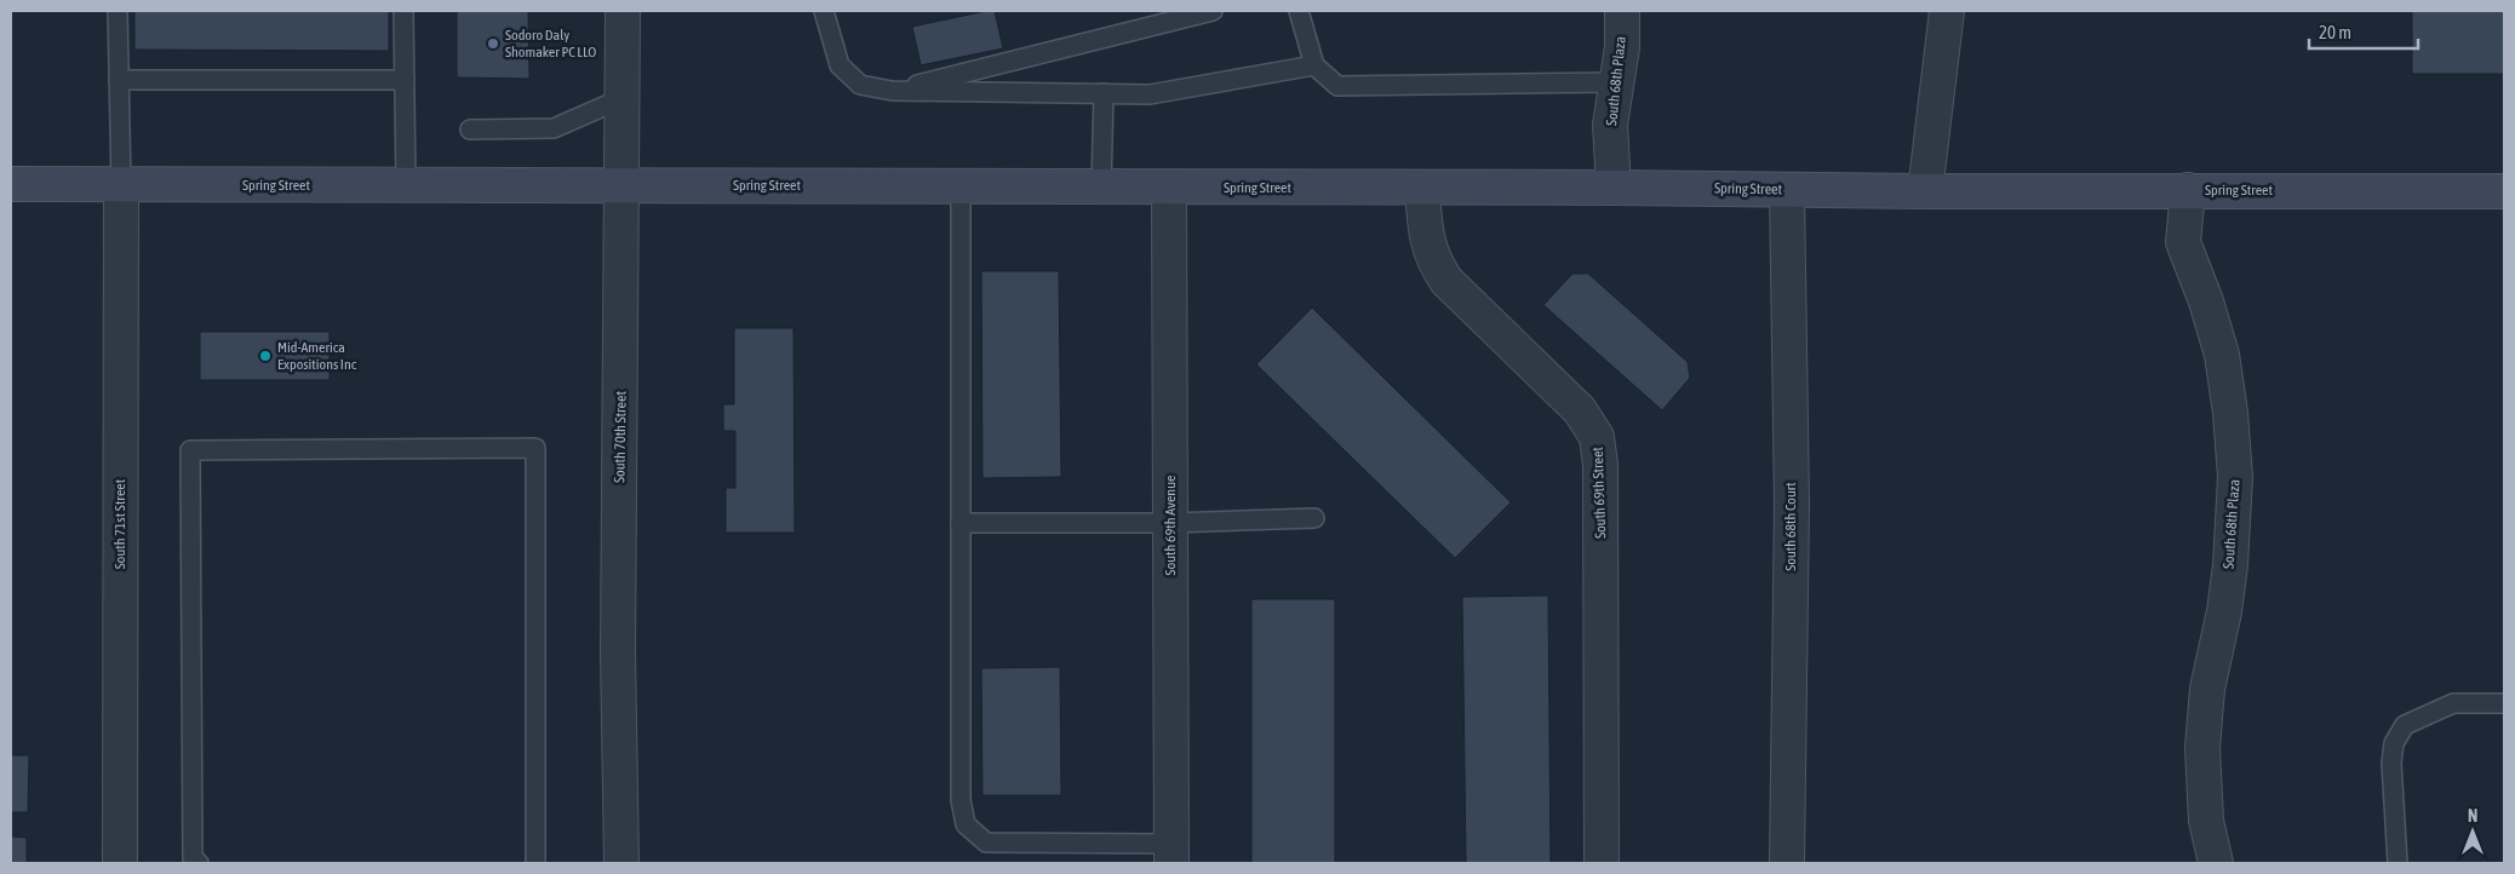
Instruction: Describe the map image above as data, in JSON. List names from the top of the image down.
{
  "streets": {
    "street": [
      "South 68th Plaza",
      "Spring Street",
      "South 70th Street",
      "South 69th Street",
      "South 71st Street",
      "South 69th Avenue",
      "South 68th Court"
    ]
  },
  "crossings": [
    ["South 68th Plaza", "Spring Street"],
    ["Spring Street", "South 70th Street"],
    ["Spring Street", "South 69th Street"],
    ["Spring Street", "South 71st Street"],
    ["Spring Street", "South 69th Avenue"],
    ["Spring Street", "South 68th Court"]
  ],
  "places": ["Sodoro Daly Shomaker PC LLO", "Mid-America Expositions Inc"],
  "scale_bar": "20 m",
  "north": "top"
}
